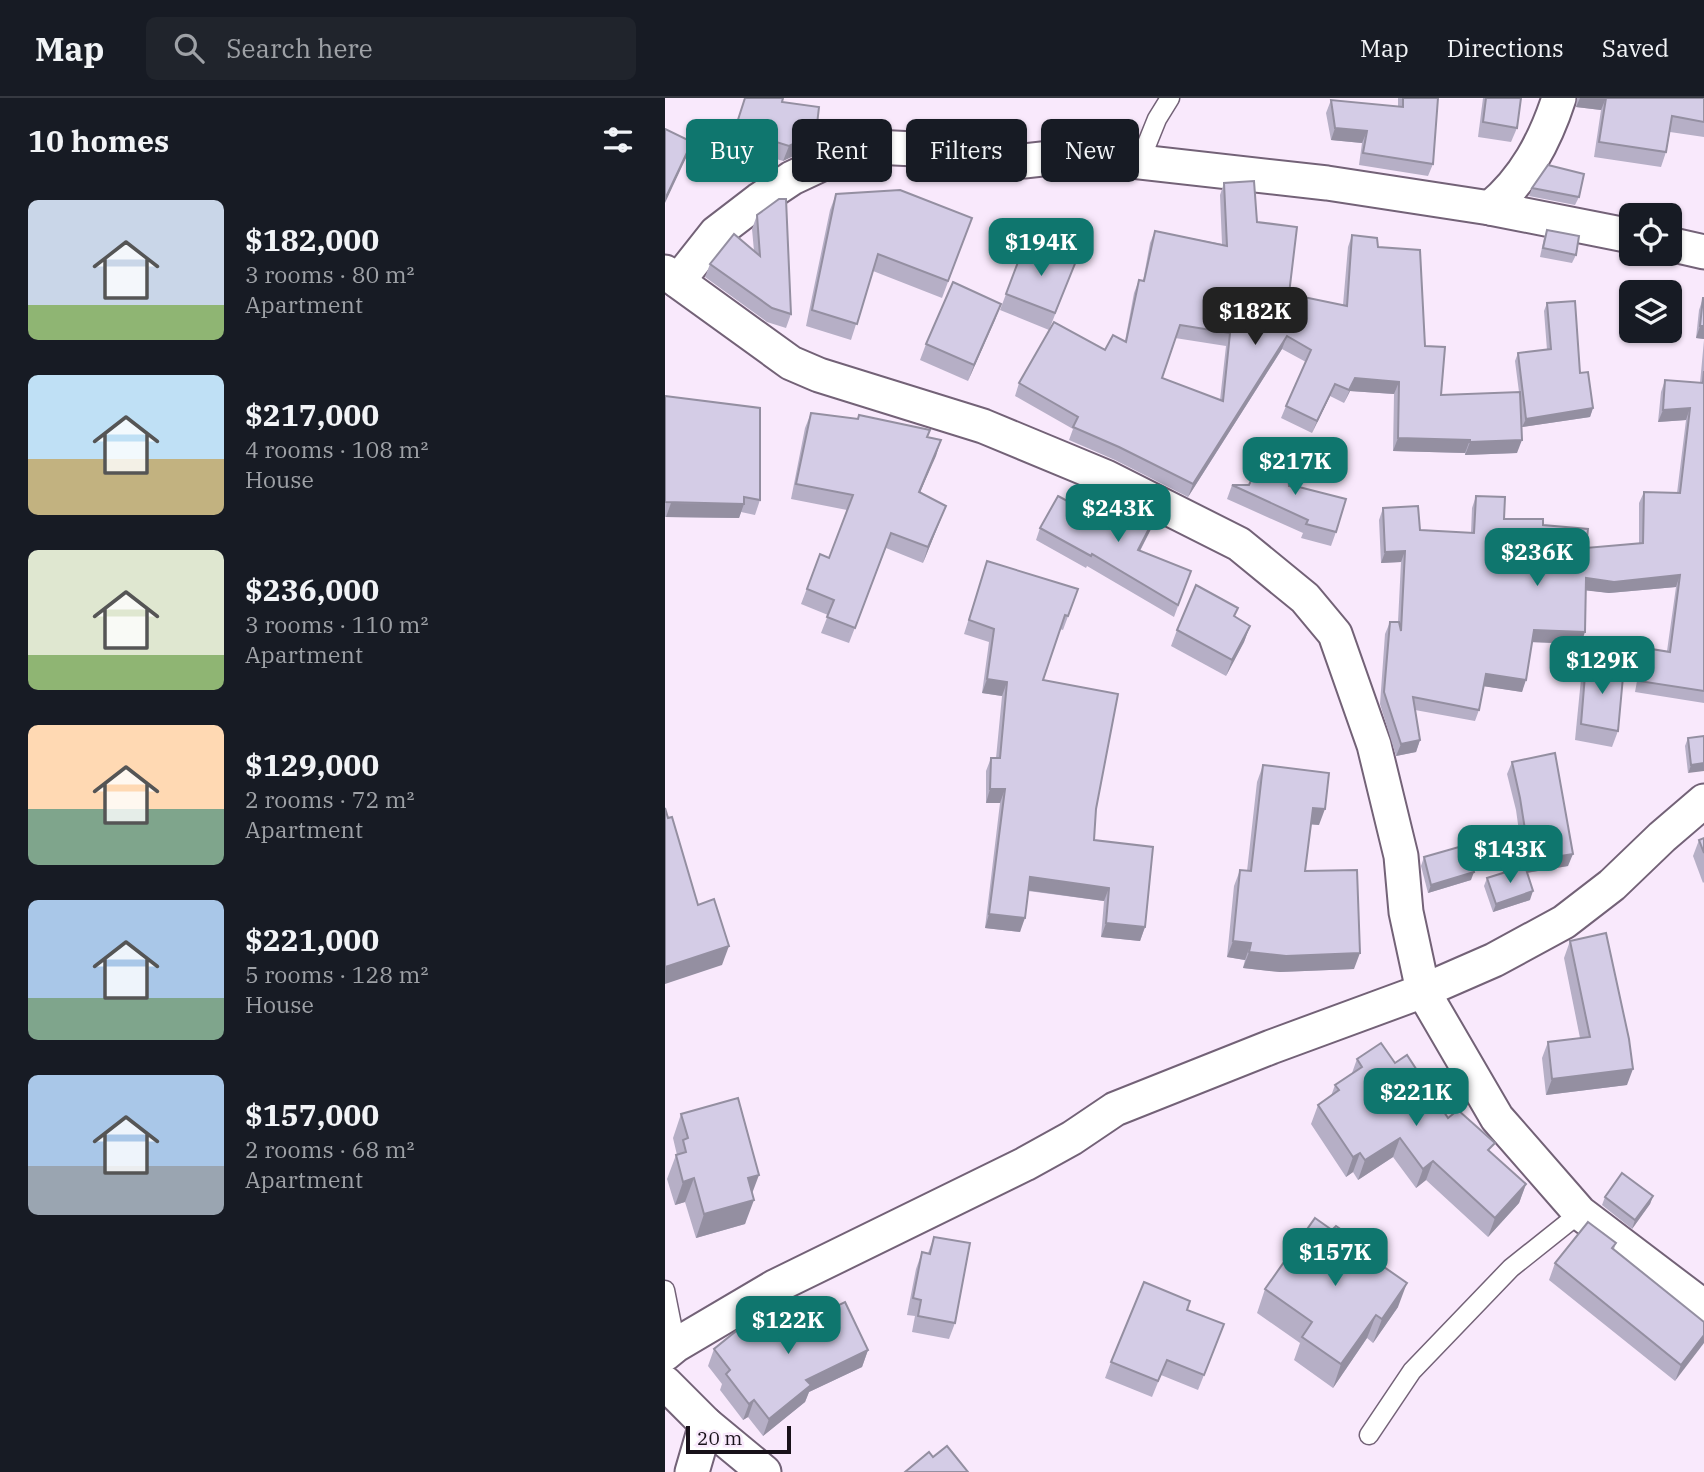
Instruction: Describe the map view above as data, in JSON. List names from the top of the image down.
{
  "scale_bar": "20 m",
  "page": {
    "header": "Map",
    "search": "Search here",
    "nav": ["Map", "Directions", "Saved"],
    "heading": "10 homes",
    "chip": [
      "Buy",
      "Rent",
      "Filters",
      "New"
    ],
    "list": [
      {
        "name": "$182,000",
        "note": "3 rooms · 80 m² · Apartment"
      },
      {
        "name": "$217,000",
        "note": "4 rooms · 108 m² · House"
      },
      {
        "name": "$236,000",
        "note": "3 rooms · 110 m² · Apartment"
      },
      {
        "name": "$129,000",
        "note": "2 rooms · 72 m² · Apartment"
      },
      {
        "name": "$221,000",
        "note": "5 rooms · 128 m² · House"
      },
      {
        "name": "$157,000",
        "note": "2 rooms · 68 m² · Apartment"
      }
    ],
    "price": [
      "$194K",
      "$182K",
      "$217K",
      "$243K",
      "$236K",
      "$129K",
      "$143K",
      "$221K",
      "$157K",
      "$122K"
    ],
    "scale": "20 m"
  }
}
